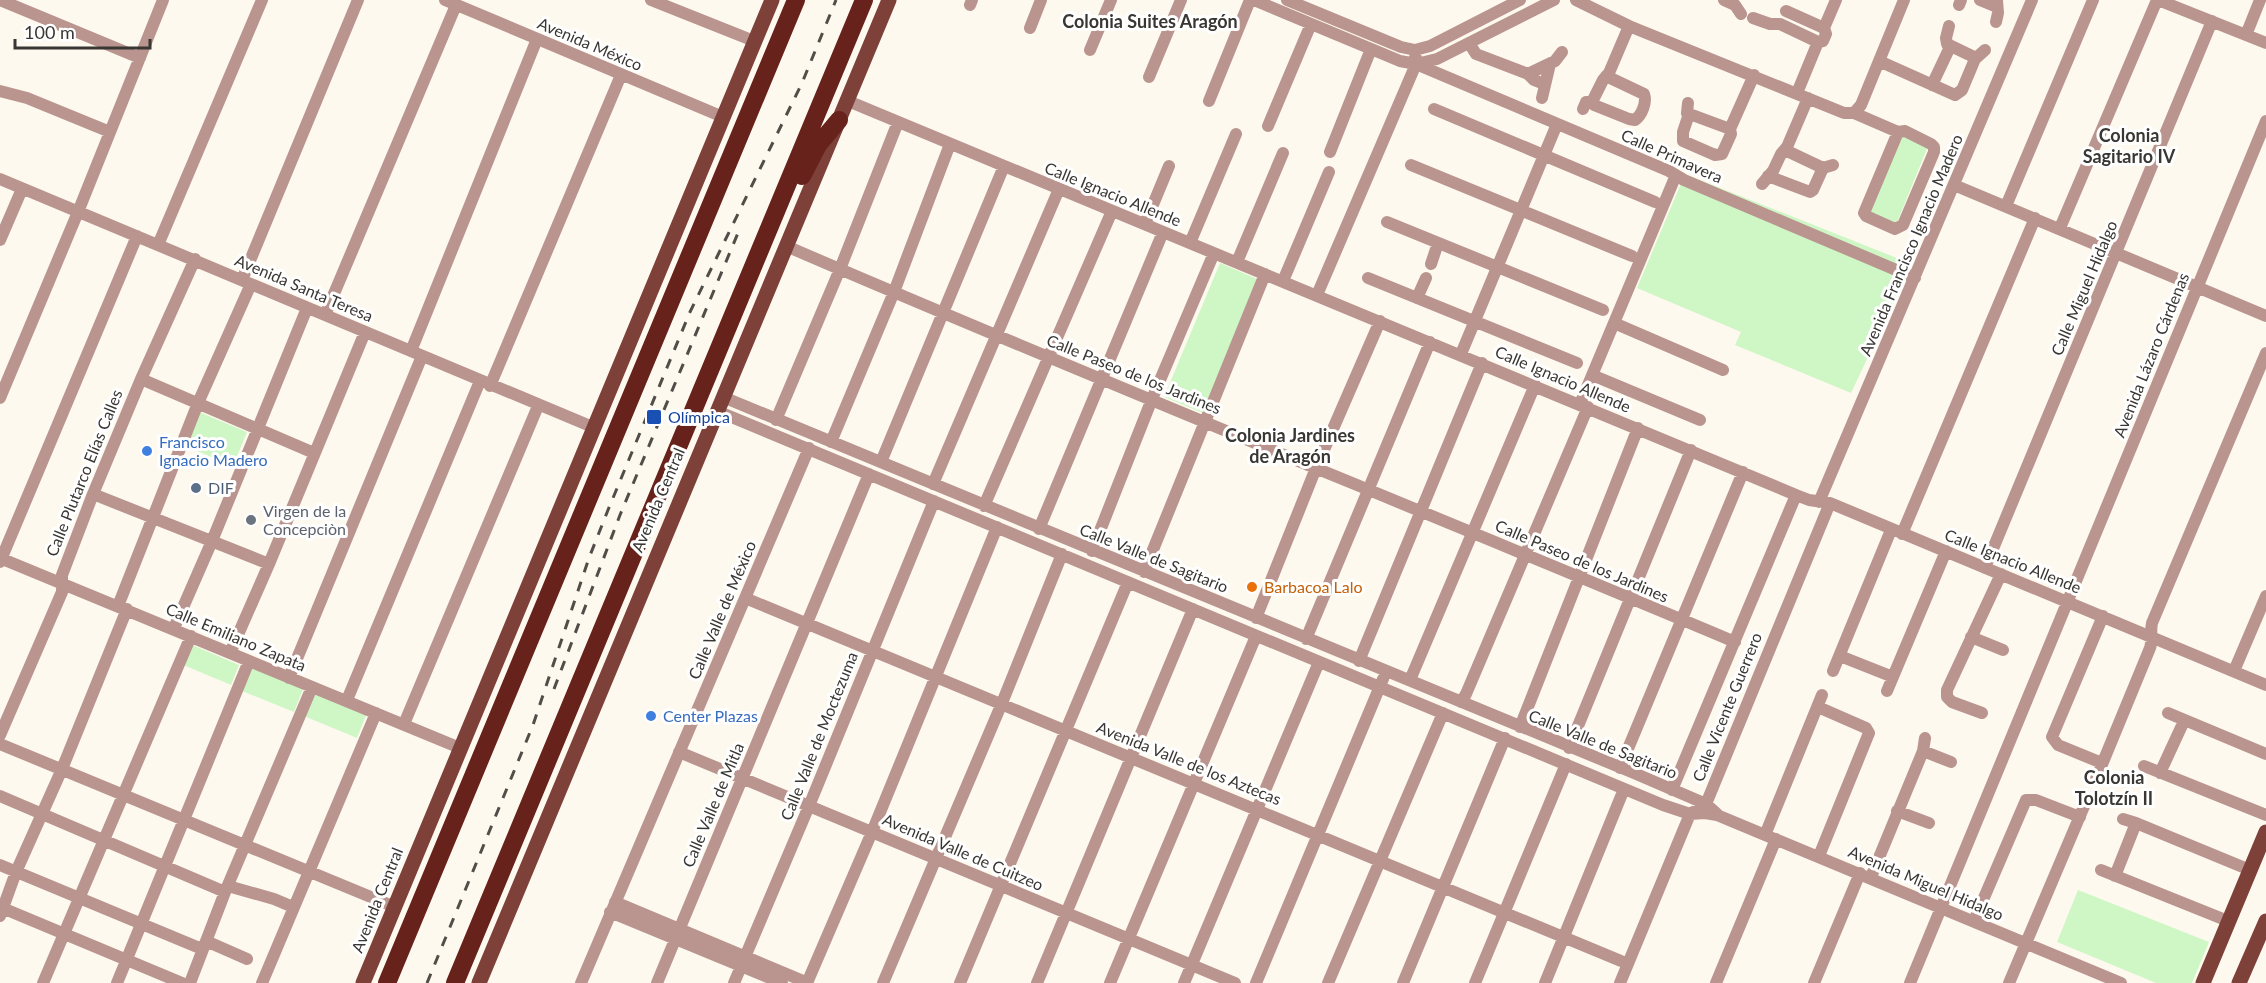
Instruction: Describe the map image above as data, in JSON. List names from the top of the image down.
{
  "streets": {
    "highway": ["Avenida Central"],
    "street": [
      "Avenida México",
      "Calle Primavera",
      "Calle Ignacio Allende",
      "Avenida Francisco Ignacio Madero",
      "Avenida Santa Teresa",
      "Calle Miguel Hidalgo",
      "Avenida Lázaro Cárdenas",
      "Calle Paseo de los Jardines",
      "Calle Plutarco Elías Calles",
      "Calle Valle de Sagitario",
      "Calle Valle de México",
      "Calle Emiliano Zapata",
      "Calle Vicente Guerrero",
      "Calle Valle de Moctezuma",
      "Avenida Valle de los Aztecas",
      "Calle Valle de Mitla",
      "Avenida Valle de Cuitzeo",
      "Avenida Miguel Hidalgo"
    ]
  },
  "crossings": [
    ["Avenida México", "Avenida Central"],
    ["Calle Primavera", "Avenida Francisco Ignacio Madero"],
    ["Calle Ignacio Allende", "Avenida Francisco Ignacio Madero"],
    ["Calle Ignacio Allende", "Calle Miguel Hidalgo"],
    ["Calle Ignacio Allende", "Avenida Lázaro Cárdenas"],
    ["Calle Ignacio Allende", "Avenida Central"],
    ["Calle Ignacio Allende", "Calle Vicente Guerrero"],
    ["Avenida Francisco Ignacio Madero", "Calle Vicente Guerrero"],
    ["Avenida Santa Teresa", "Calle Plutarco Elías Calles"],
    ["Avenida Santa Teresa", "Avenida Central"],
    ["Avenida Lázaro Cárdenas", "Avenida Miguel Hidalgo"],
    ["Calle Paseo de los Jardines", "Avenida Central"],
    ["Calle Plutarco Elías Calles", "Calle Emiliano Zapata"],
    ["Avenida Central", "Calle Valle de Sagitario"],
    ["Avenida Central", "Calle Emiliano Zapata"],
    ["Calle Valle de Sagitario", "Calle Valle de México"],
    ["Calle Valle de Sagitario", "Calle Vicente Guerrero"],
    ["Calle Valle de Sagitario", "Calle Valle de Moctezuma"],
    ["Calle Valle de Sagitario", "Calle Valle de Mitla"],
    ["Calle Valle de Sagitario", "Avenida Miguel Hidalgo"],
    ["Calle Valle de México", "Avenida Valle de los Aztecas"],
    ["Calle Valle de México", "Avenida Valle de Cuitzeo"],
    ["Calle Vicente Guerrero", "Avenida Valle de los Aztecas"],
    ["Calle Vicente Guerrero", "Avenida Miguel Hidalgo"],
    ["Calle Valle de Moctezuma", "Avenida Valle de los Aztecas"],
    ["Calle Valle de Moctezuma", "Avenida Valle de Cuitzeo"],
    ["Avenida Valle de los Aztecas", "Calle Valle de Mitla"],
    ["Calle Valle de Mitla", "Avenida Valle de Cuitzeo"]
  ],
  "districts": [
    "Colonia Suites Aragón",
    "Colonia Sagitario IV",
    "Colonia Jardines de Aragón",
    "Colonia Tolotzín II"
  ],
  "places": {
    "transit": ["Olímpica"],
    "other": [
      "Francisco Ignacio Madero",
      "DIF",
      "Virgen de la Concepciòn",
      "Barbacoa Lalo",
      "Center Plazas"
    ]
  },
  "scale_bar": "100 m"
}
